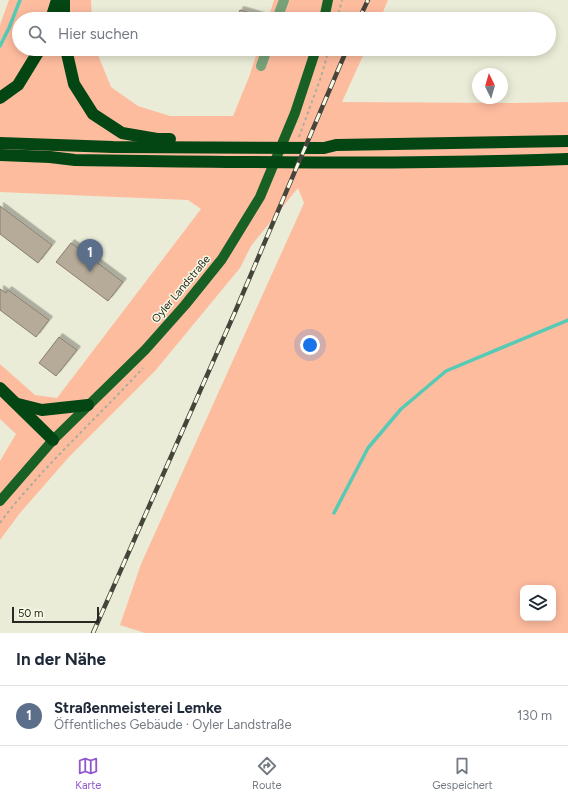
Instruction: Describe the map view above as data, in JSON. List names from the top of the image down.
{
  "streets": {
    "main road": ["Oyler Landstraße"]
  },
  "scale_bar": "50 m",
  "north": "top",
  "page": {
    "search": "Hier suchen",
    "pins": "1",
    "scale": "50 m",
    "heading": "In der Nähe",
    "list": [
      {
        "mark": "1",
        "name": "Straßenmeisterei Lemke",
        "note": "Öffentliches Gebäude · Oyler Landstraße",
        "value": "130 m"
      }
    ],
    "nav": ["Karte", "Route", "Gespeichert"]
  }
}
